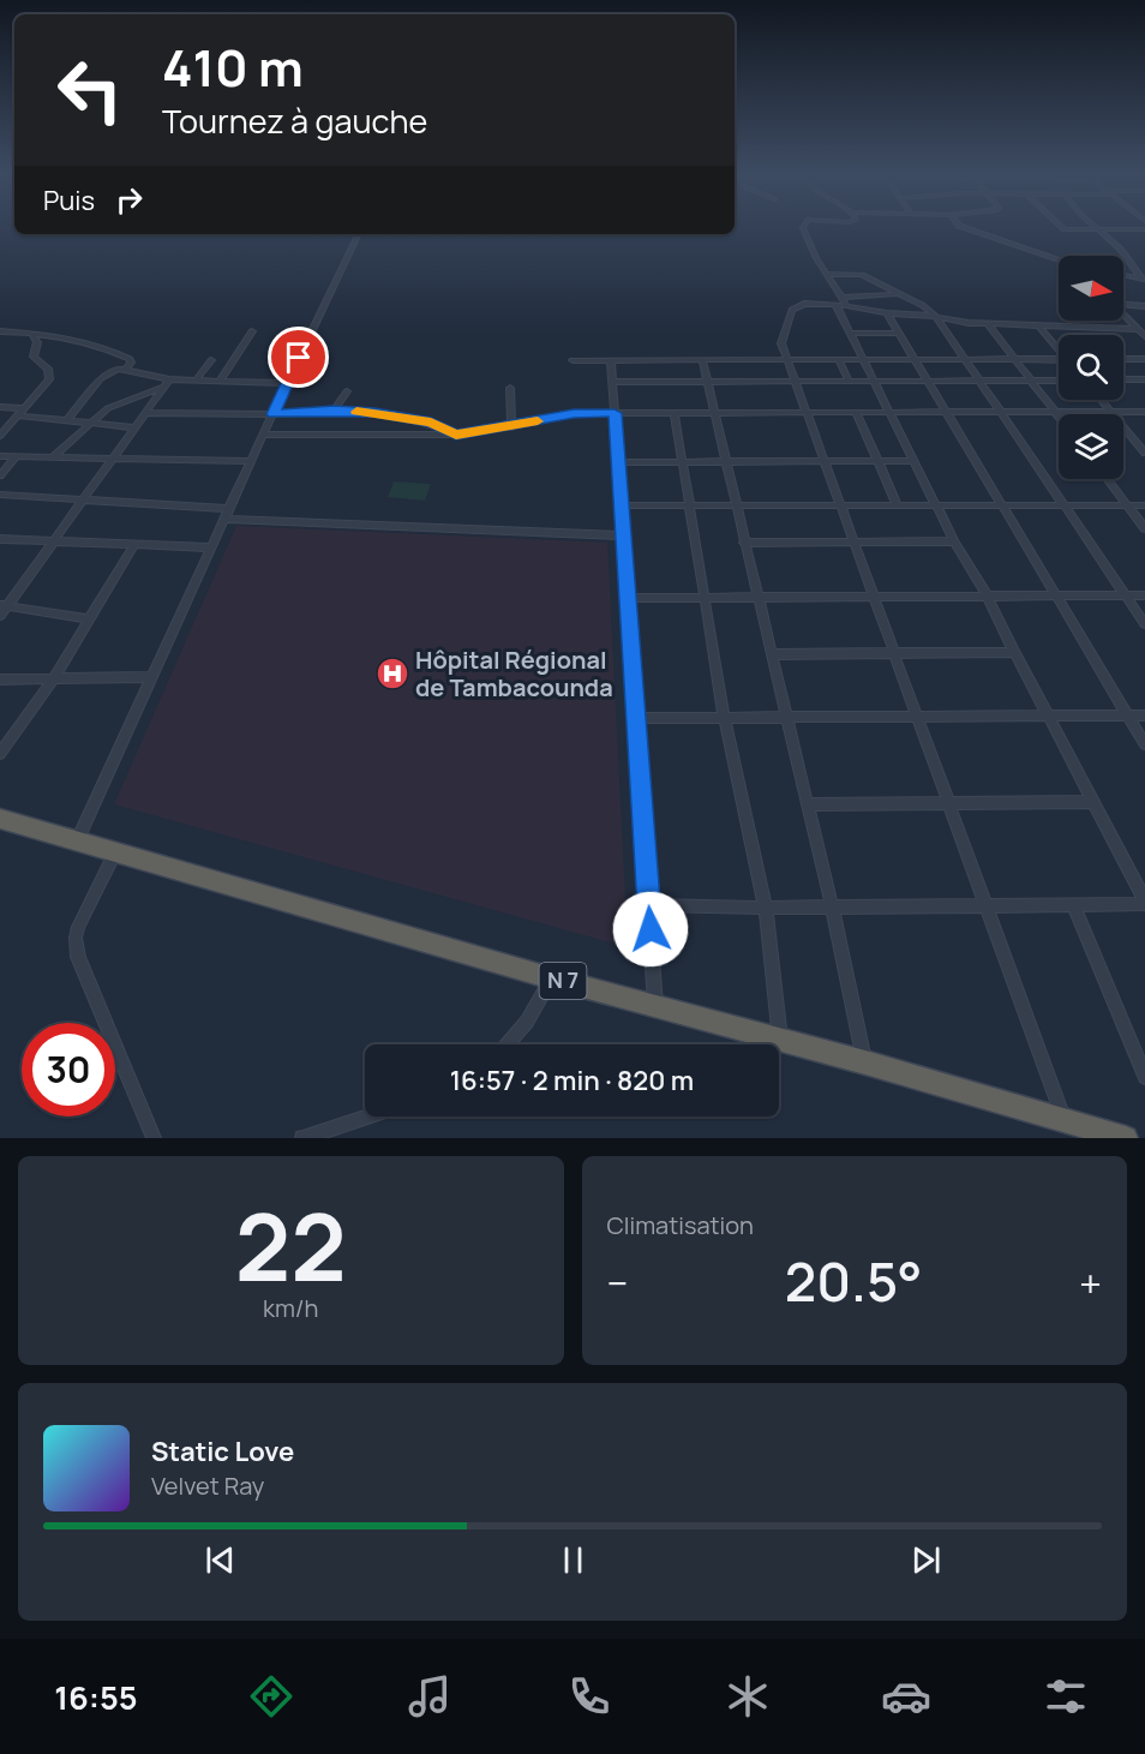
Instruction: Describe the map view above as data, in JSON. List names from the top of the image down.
{
  "streets": {
    "highway": ["N 7"]
  },
  "places": {
    "hospital": ["Hôpital Régional de Tambacounda"]
  },
  "north": "right",
  "page": {
    "turn": ["410 m", "Tournez à gauche"],
    "then": "Puis",
    "limit": "30",
    "trip": "16:57 · 2 min · 820 m",
    "tile": [
      ["22", "km/h"],
      "Climatisation"
    ],
    "heat": ["−", "20.5°", "+"],
    "song": ["Static Love", "Velvet Ray"],
    "tabs": "16:55"
  }
}
